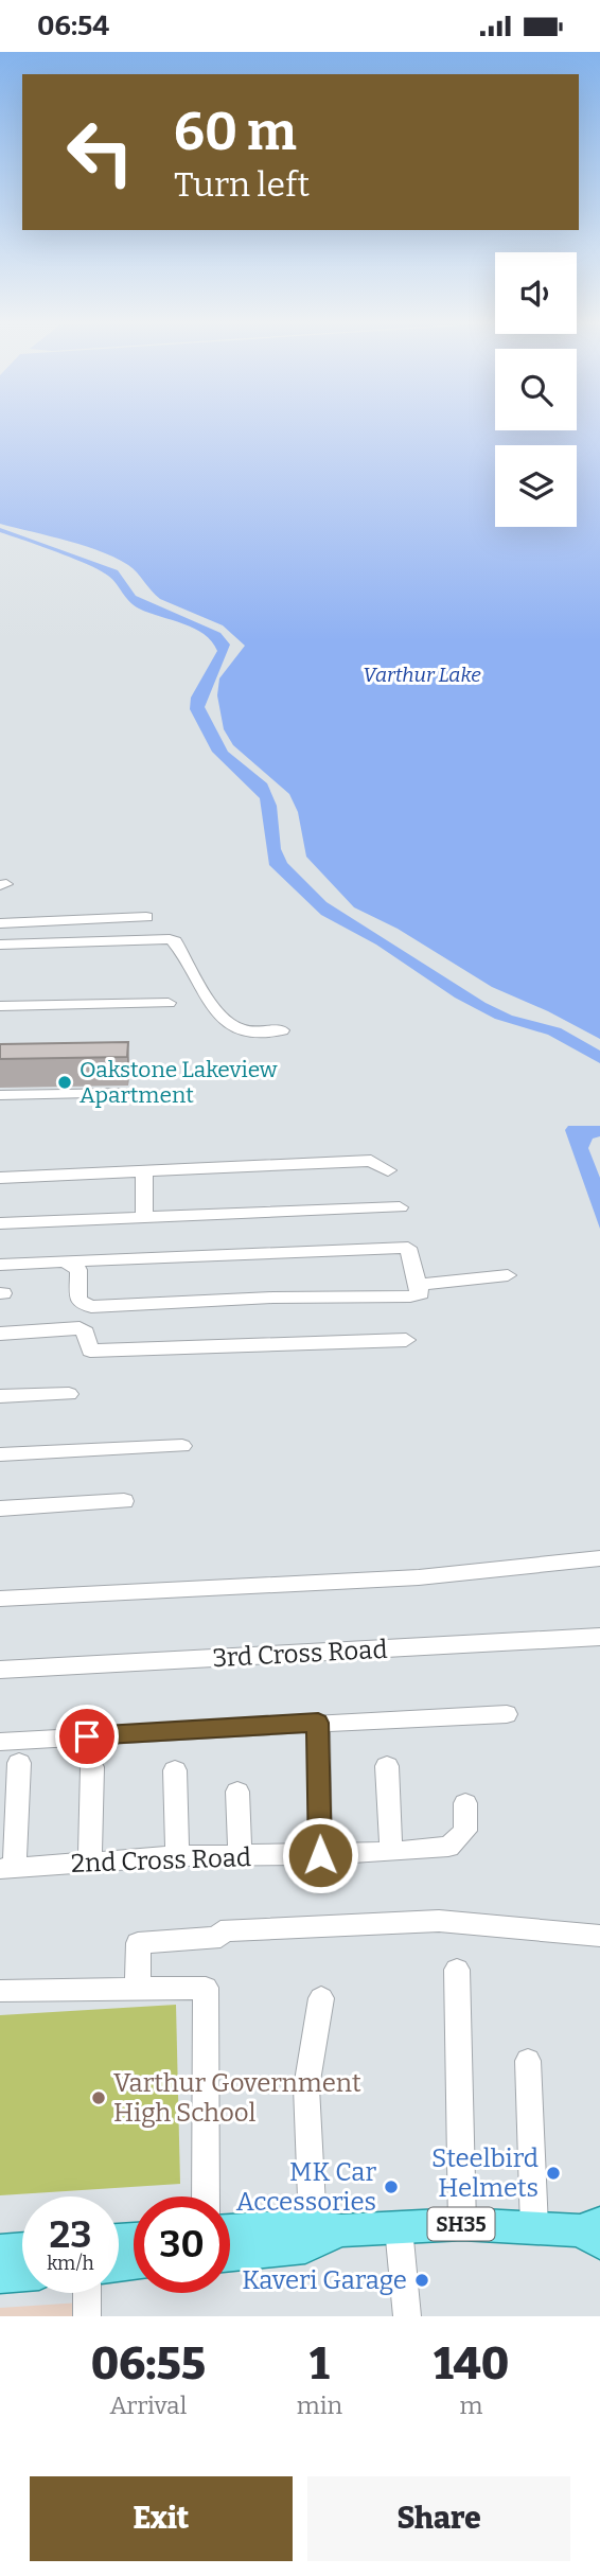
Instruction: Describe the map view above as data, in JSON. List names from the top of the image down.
{
  "streets": {
    "main road": ["SH35"],
    "street": ["3rd Cross Road", "2nd Cross Road"]
  },
  "water": ["Varthur Lake"],
  "places": [
    "Oakstone Lakeview Apartment",
    "Varthur Government High School",
    "Steelbird Helmets",
    "MK Car Accessories",
    "Kaveri Garage"
  ],
  "page": {
    "status": "06:54",
    "turn": ["60 m", "Turn left"],
    "speed": "23 km/h",
    "limit": "30",
    "eta": [
      "06:55",
      "Arrival",
      "1",
      "min",
      "140",
      "m"
    ],
    "buttons": ["Exit", "Share"]
  }
}
